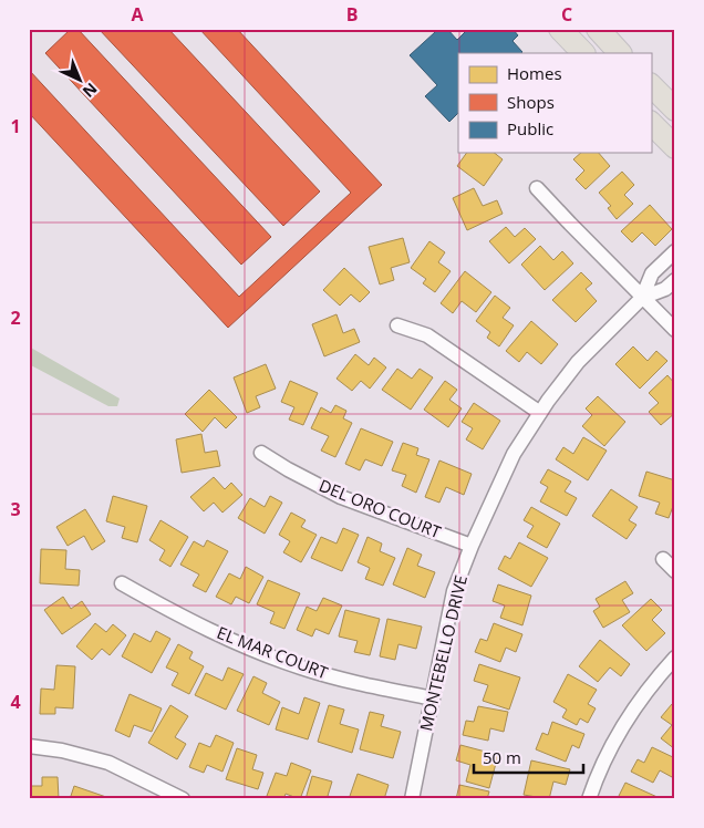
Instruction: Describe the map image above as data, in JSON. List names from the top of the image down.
{
  "streets": {
    "street": ["DEL ORO COURT", "EL MAR COURT", "MONTEBELLO DRIVE"]
  },
  "crossings": [
    ["DEL ORO COURT", "MONTEBELLO DRIVE"],
    ["EL MAR COURT", "MONTEBELLO DRIVE"]
  ],
  "legend": ["Homes", "Shops", "Public"],
  "scale_bar": "50 m",
  "north": "bottom right",
  "grid": {
    "columns": ["A", "B", "C"],
    "rows": [
      "1",
      "2",
      "3",
      "4"
    ]
  }
}
